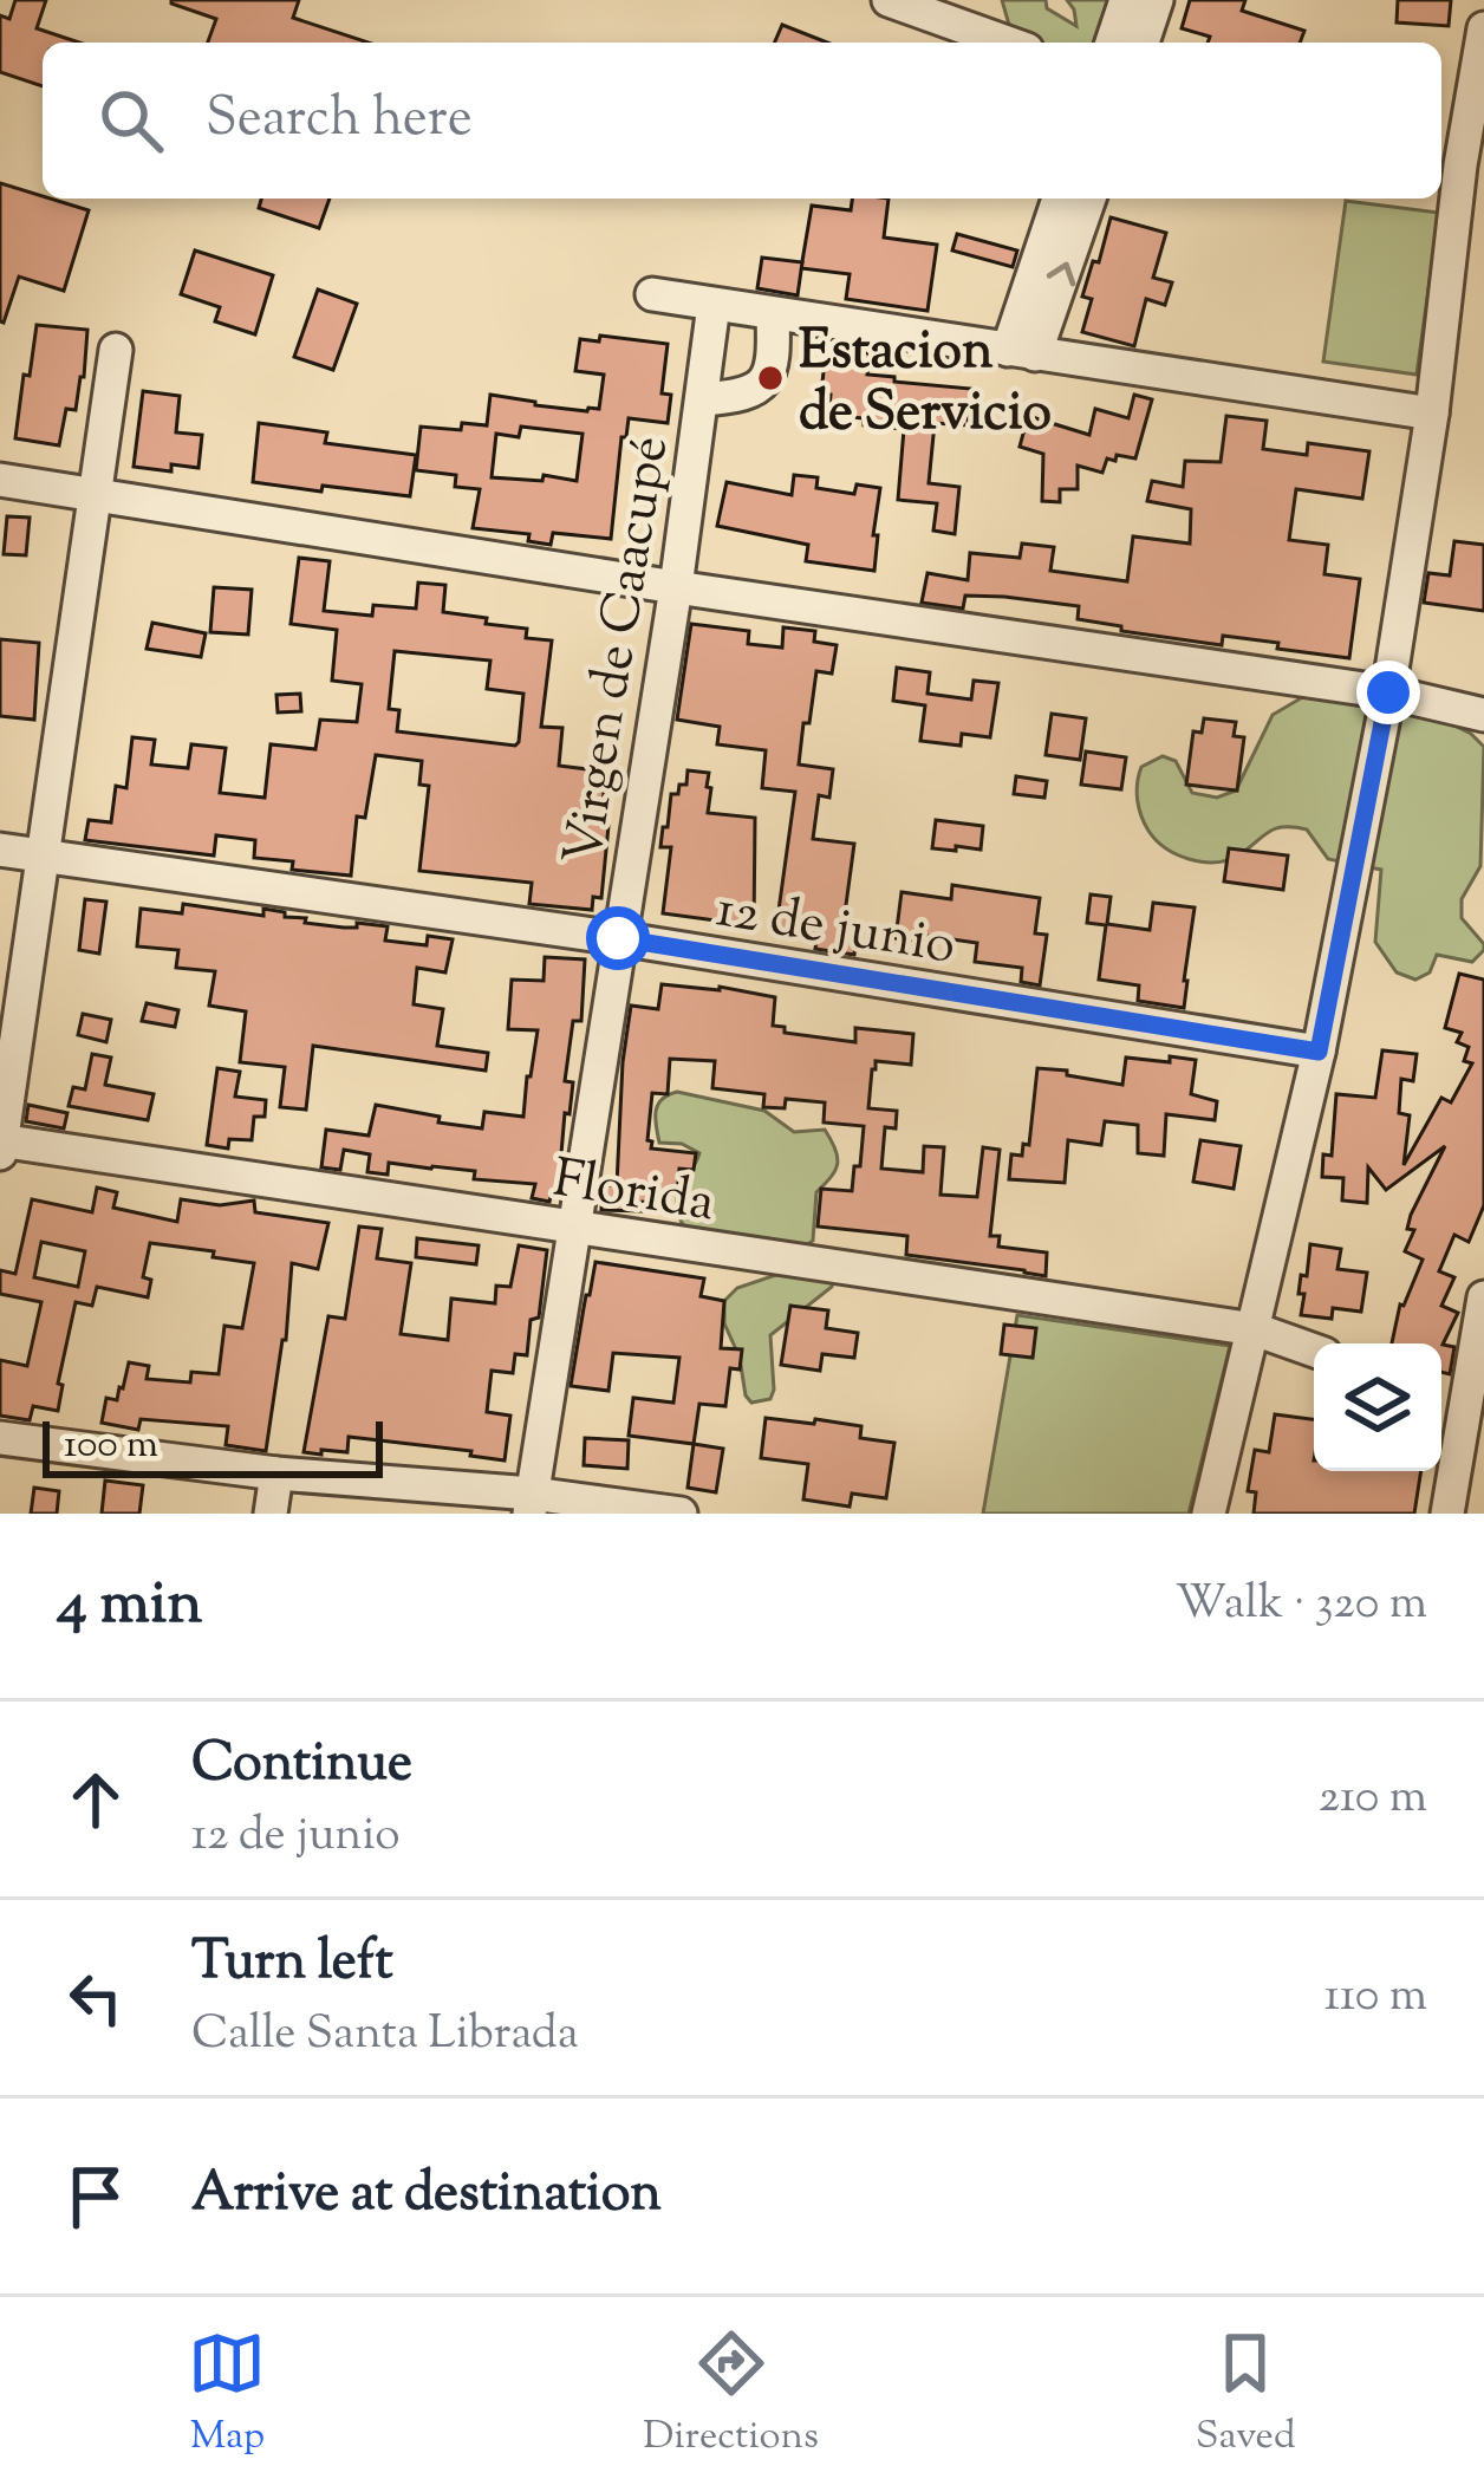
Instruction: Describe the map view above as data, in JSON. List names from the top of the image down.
{
  "streets": {
    "street": ["Virgen de Caacupé", "12 de junio", "Florida"]
  },
  "crossings": [
    ["Virgen de Caacupé", "12 de junio"],
    ["Virgen de Caacupé", "Florida"]
  ],
  "places": ["Estacion de Servicio"],
  "scale_bar": "100 m",
  "page": {
    "search": "Search here",
    "scale": "100 m",
    "heading": ["4 min", "Walk · 320 m"],
    "list": [
      ["Continue", "12 de junio", "210 m"],
      ["Turn left", "Calle Santa Librada", "110 m"],
      "Arrive at destination"
    ],
    "nav": ["Map", "Directions", "Saved"]
  }
}
